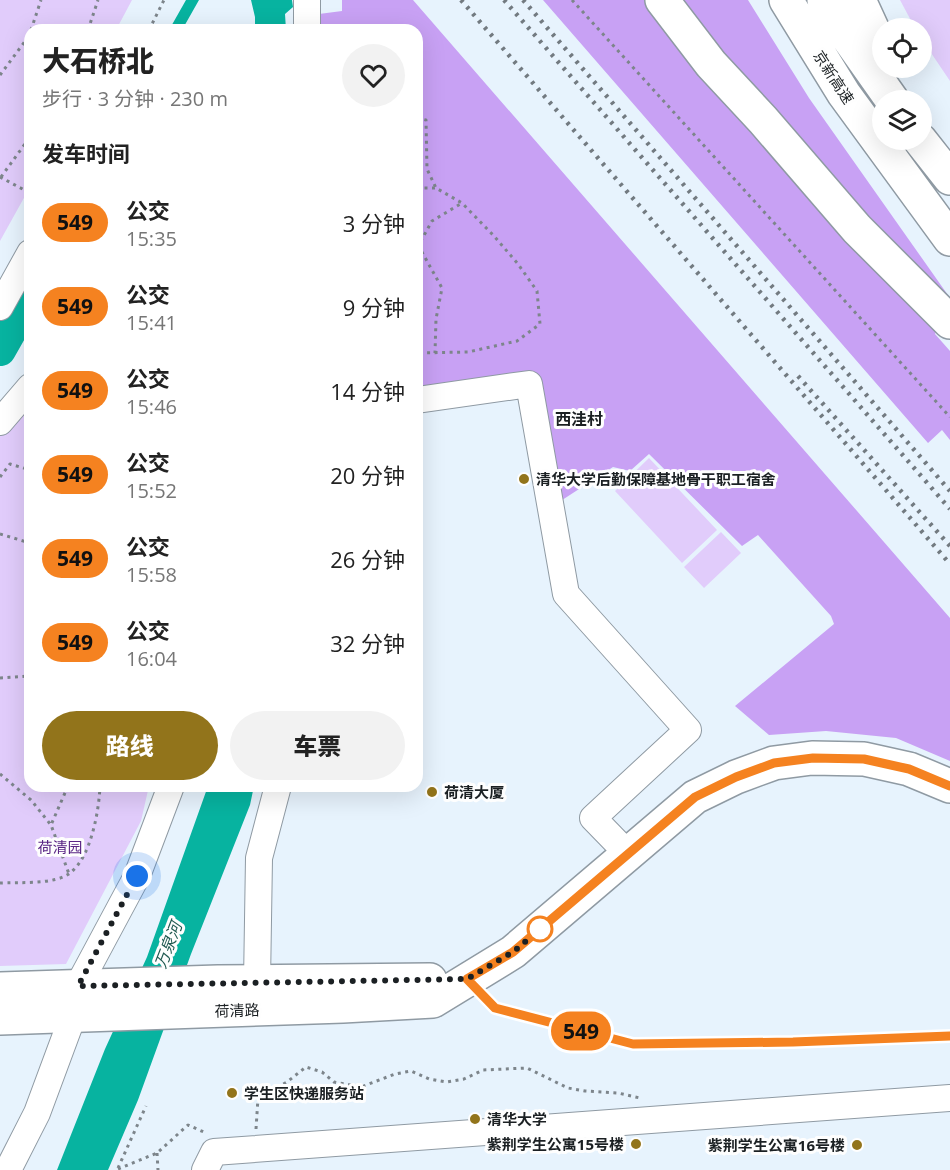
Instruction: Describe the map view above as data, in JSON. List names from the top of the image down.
{
  "streets": {
    "main road": ["京新高速", "荷清路"]
  },
  "districts": ["西洼村"],
  "water": ["万泉河"],
  "parks": ["荷清园"],
  "places": [
    "清华大学后勤保障基地骨干职工宿舍",
    "荷清大厦",
    "学生区快递服务站",
    "清华大学",
    "紫荆学生公寓15号楼",
    "紫荆学生公寓16号楼"
  ],
  "lines": ["bus line 549"],
  "page": {
    "on_map": "549",
    "heading": [
      ["大石桥北", "步行 · 3 分钟 · 230 m"],
      "发车时间"
    ],
    "list": [
      {
        "mark": "549",
        "name": "公交",
        "note": "15:35",
        "value": "3 分钟"
      },
      {
        "mark": "549",
        "name": "公交",
        "note": "15:41",
        "value": "9 分钟"
      },
      {
        "mark": "549",
        "name": "公交",
        "note": "15:46",
        "value": "14 分钟"
      },
      {
        "mark": "549",
        "name": "公交",
        "note": "15:52",
        "value": "20 分钟"
      },
      {
        "mark": "549",
        "name": "公交",
        "note": "15:58",
        "value": "26 分钟"
      },
      {
        "mark": "549",
        "name": "公交",
        "note": "16:04",
        "value": "32 分钟"
      }
    ],
    "buttons": ["路线", "车票"]
  }
}
